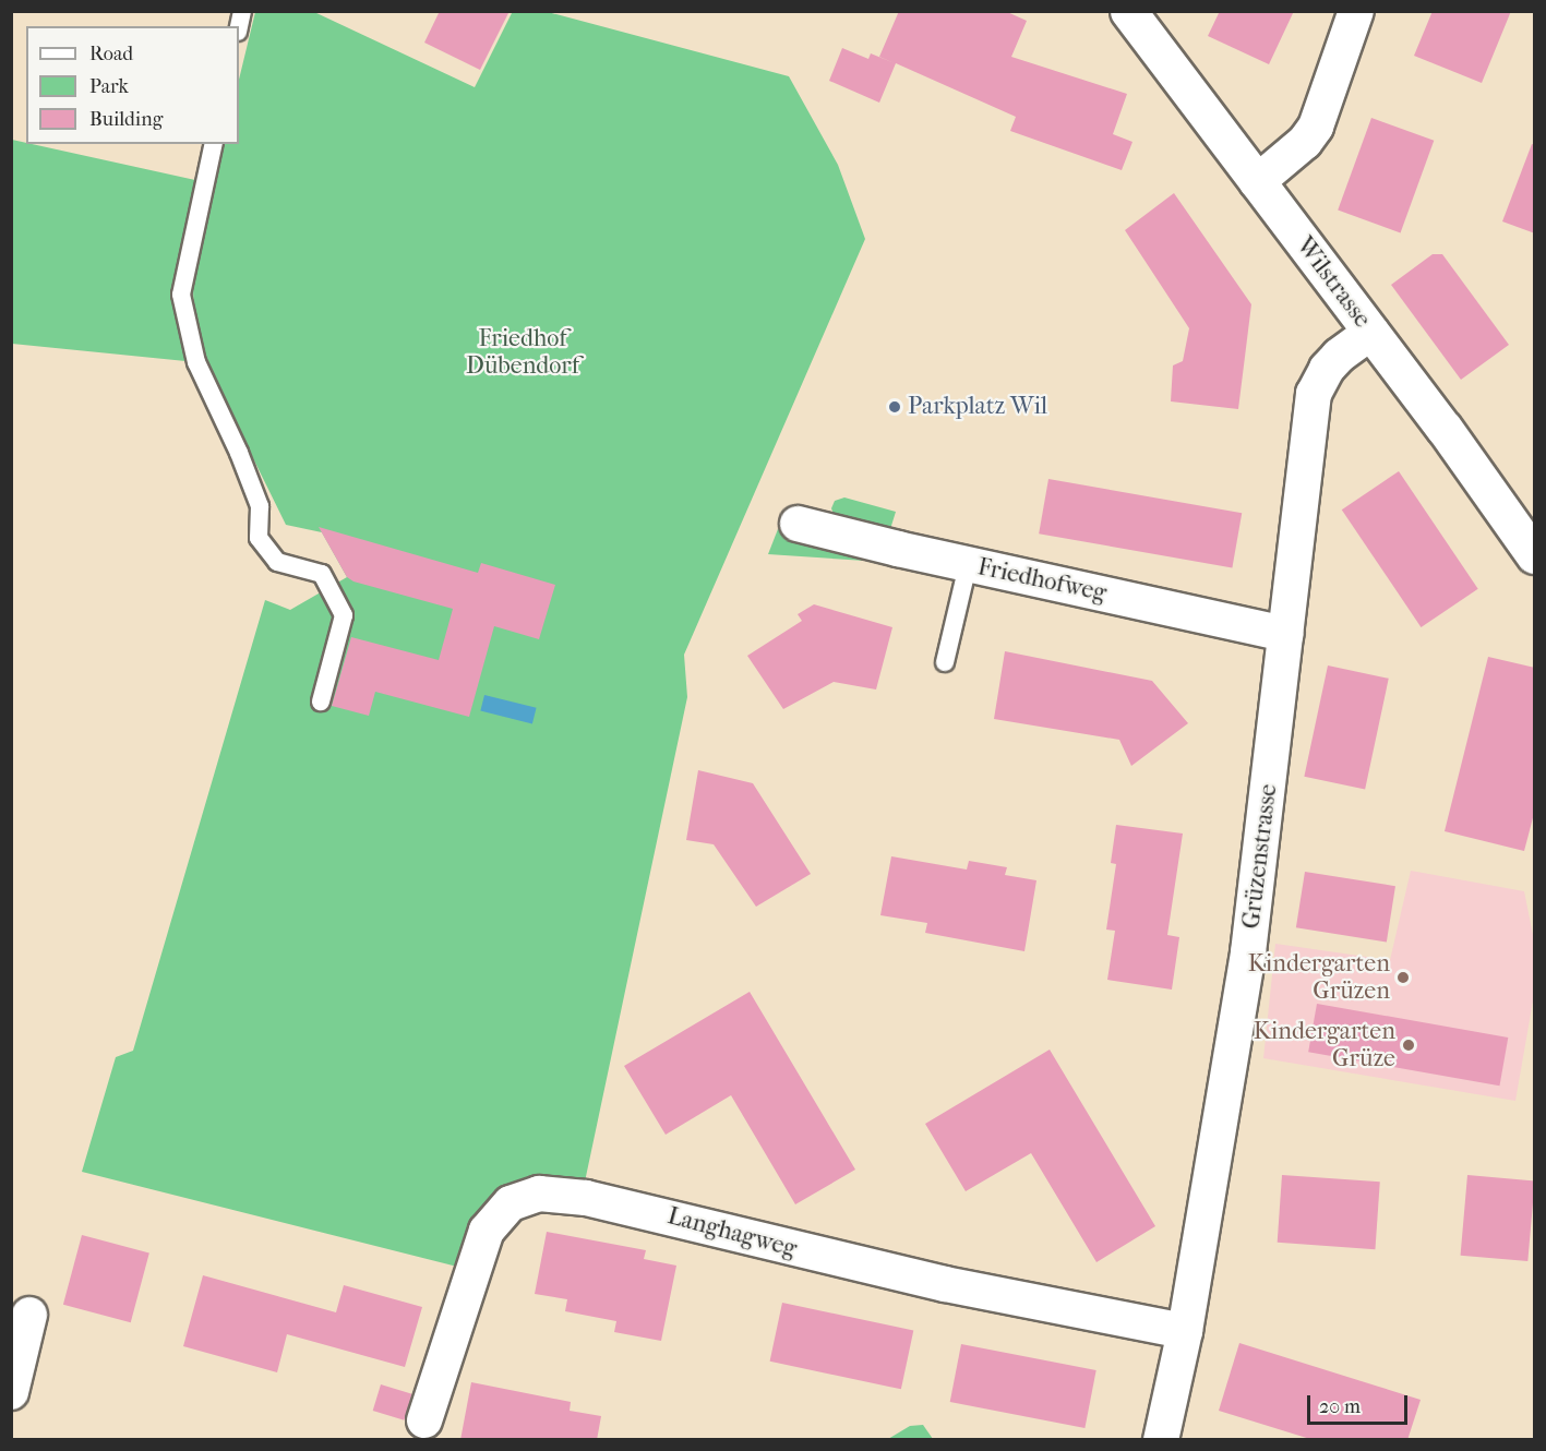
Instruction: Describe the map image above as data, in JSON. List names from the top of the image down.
{
  "streets": {
    "street": [
      "Wilstrasse",
      "Friedhofweg",
      "Grüzenstrasse",
      "Langhagweg"
    ]
  },
  "crossings": [
    ["Wilstrasse", "Grüzenstrasse"],
    ["Friedhofweg", "Grüzenstrasse"],
    ["Grüzenstrasse", "Langhagweg"]
  ],
  "parks": ["Friedhof Dübendorf"],
  "places": ["Parkplatz Wil", "Kindergarten Grüzen", "Kindergarten Grüze"],
  "legend": ["Road", "Park", "Building"],
  "scale_bar": "20 m"
}
